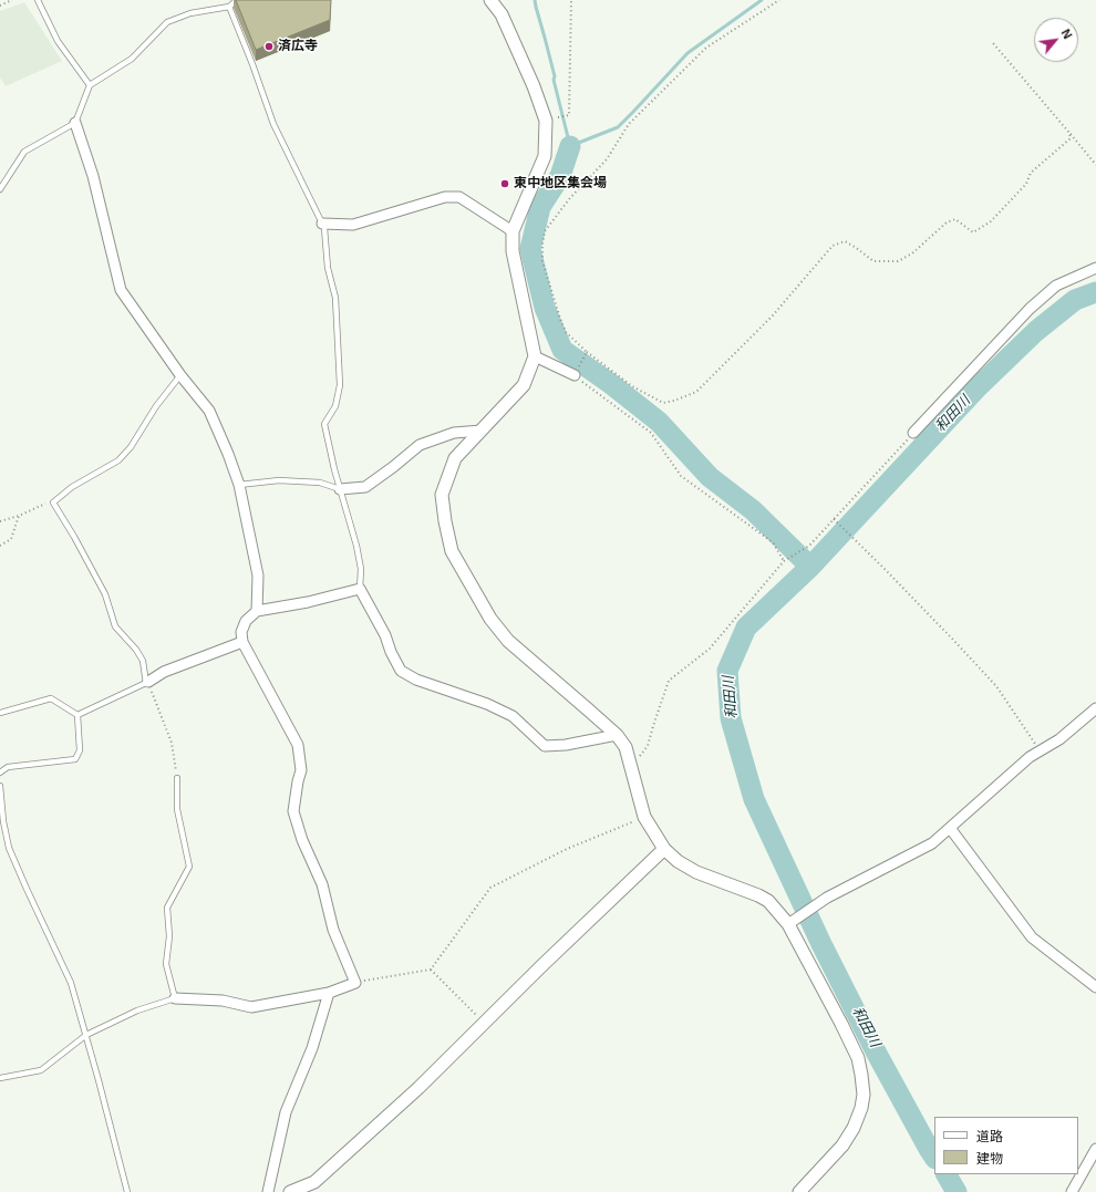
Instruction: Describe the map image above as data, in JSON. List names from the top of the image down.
{
  "water": ["和田川"],
  "places": ["済広寺", "東中地区集会場"],
  "legend": ["道路", "建物"],
  "north": "top right"
}
